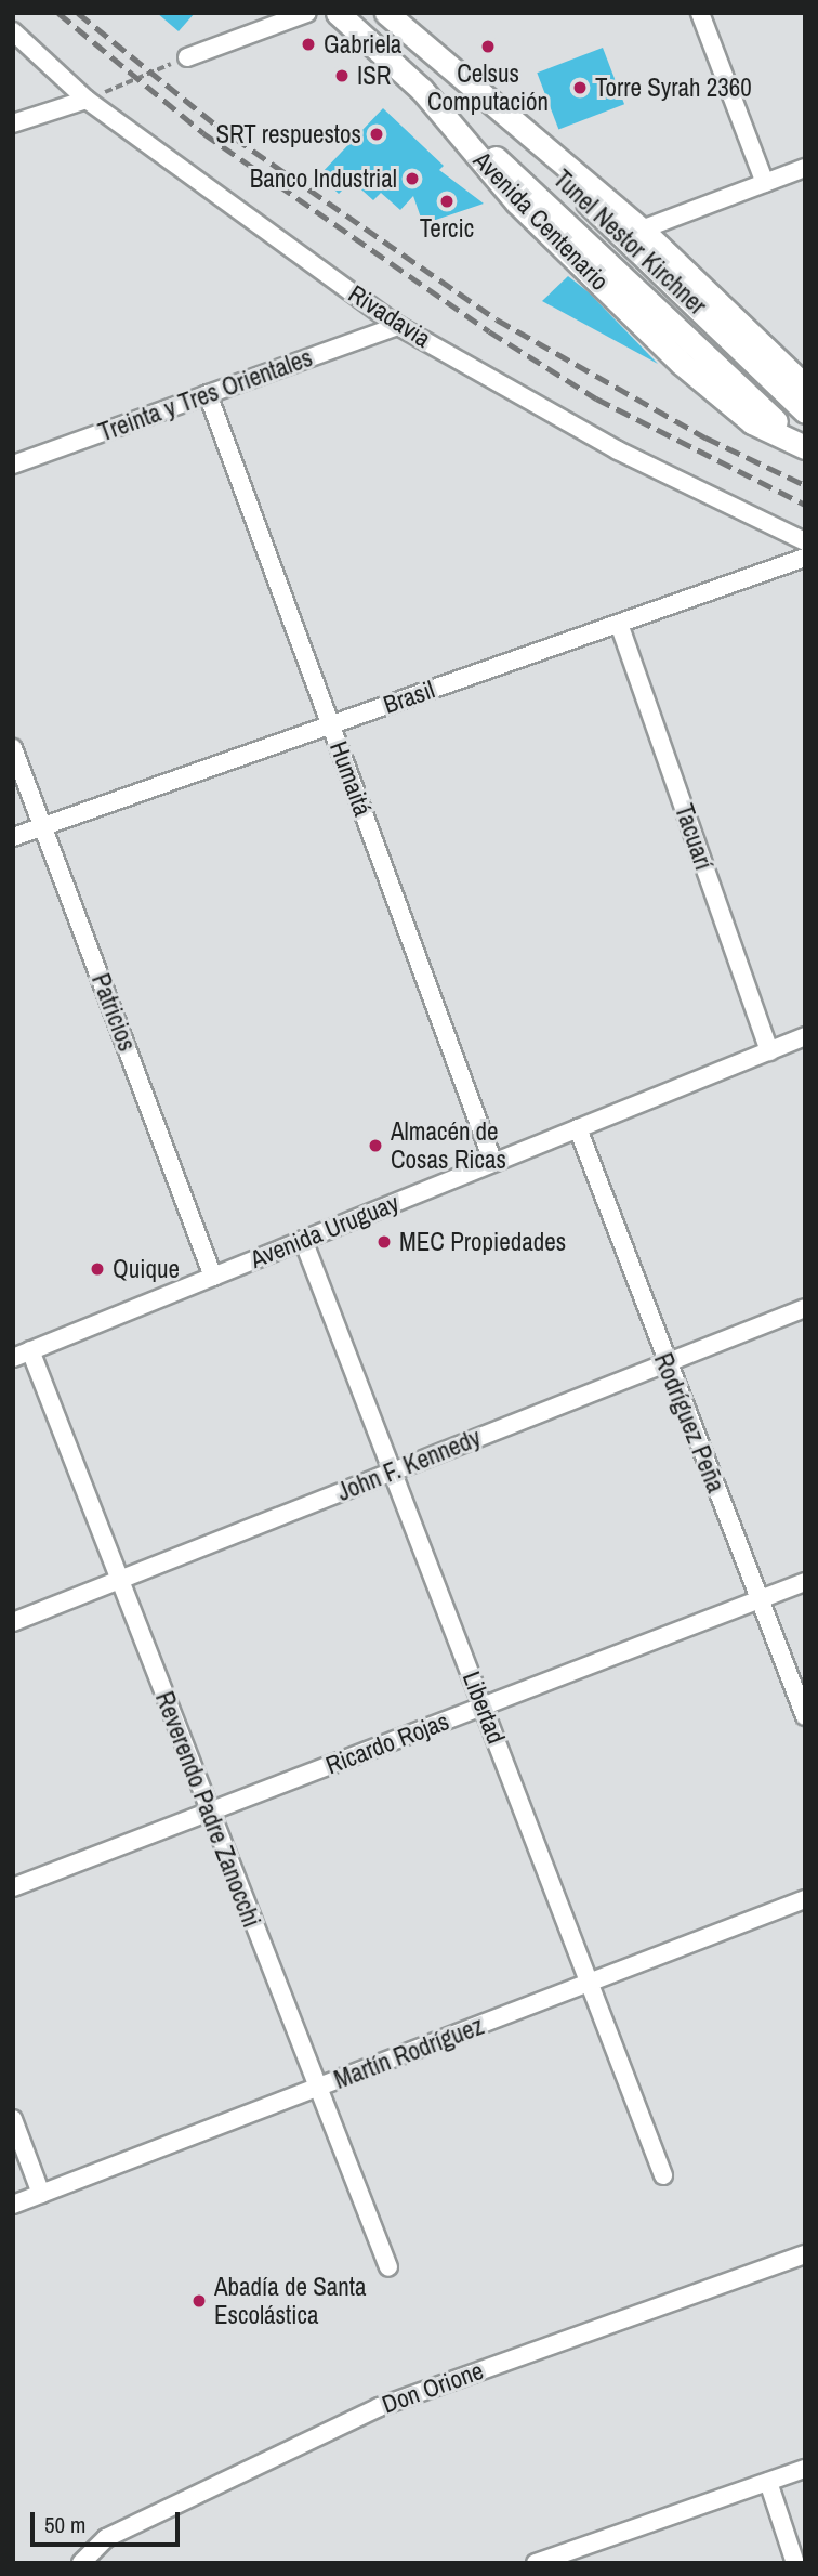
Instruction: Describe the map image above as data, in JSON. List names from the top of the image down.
{
  "streets": {
    "main road": ["Avenida Centenario", "Tunel Nestor Kirchner"],
    "street": [
      "Rivadavia",
      "Treinta y Tres Orientales",
      "Brasil",
      "Humaitá",
      "Tacuarí",
      "Patricios",
      "Avenida Uruguay",
      "Rodríguez Peña",
      "John F. Kennedy",
      "Libertad",
      "Ricardo Rojas",
      "Reverendo Padre Zanocchi",
      "Martín Rodríguez",
      "Don Orione"
    ]
  },
  "crossings": [
    ["Avenida Centenario", "Tunel Nestor Kirchner"],
    ["Rivadavia", "Treinta y Tres Orientales"],
    ["Treinta y Tres Orientales", "Humaitá"],
    ["Brasil", "Humaitá"],
    ["Brasil", "Tacuarí"],
    ["Brasil", "Patricios"],
    ["Humaitá", "Avenida Uruguay"],
    ["Tacuarí", "Avenida Uruguay"],
    ["Patricios", "Avenida Uruguay"],
    ["Avenida Uruguay", "Rodríguez Peña"],
    ["Avenida Uruguay", "Libertad"],
    ["Avenida Uruguay", "Reverendo Padre Zanocchi"],
    ["Rodríguez Peña", "John F. Kennedy"],
    ["Rodríguez Peña", "Ricardo Rojas"],
    ["John F. Kennedy", "Libertad"],
    ["John F. Kennedy", "Reverendo Padre Zanocchi"],
    ["Libertad", "Ricardo Rojas"],
    ["Libertad", "Martín Rodríguez"],
    ["Ricardo Rojas", "Reverendo Padre Zanocchi"],
    ["Reverendo Padre Zanocchi", "Martín Rodríguez"]
  ],
  "places": [
    "Gabriela",
    "Celsus Computación",
    "ISR",
    "Torre Syrah 2360",
    "SRT respuestos",
    "Banco Industrial",
    "Tercic",
    "Almacén de Cosas Ricas",
    "MEC Propiedades",
    "Quique",
    "Abadía de Santa Escolástica"
  ],
  "scale_bar": "50 m"
}
